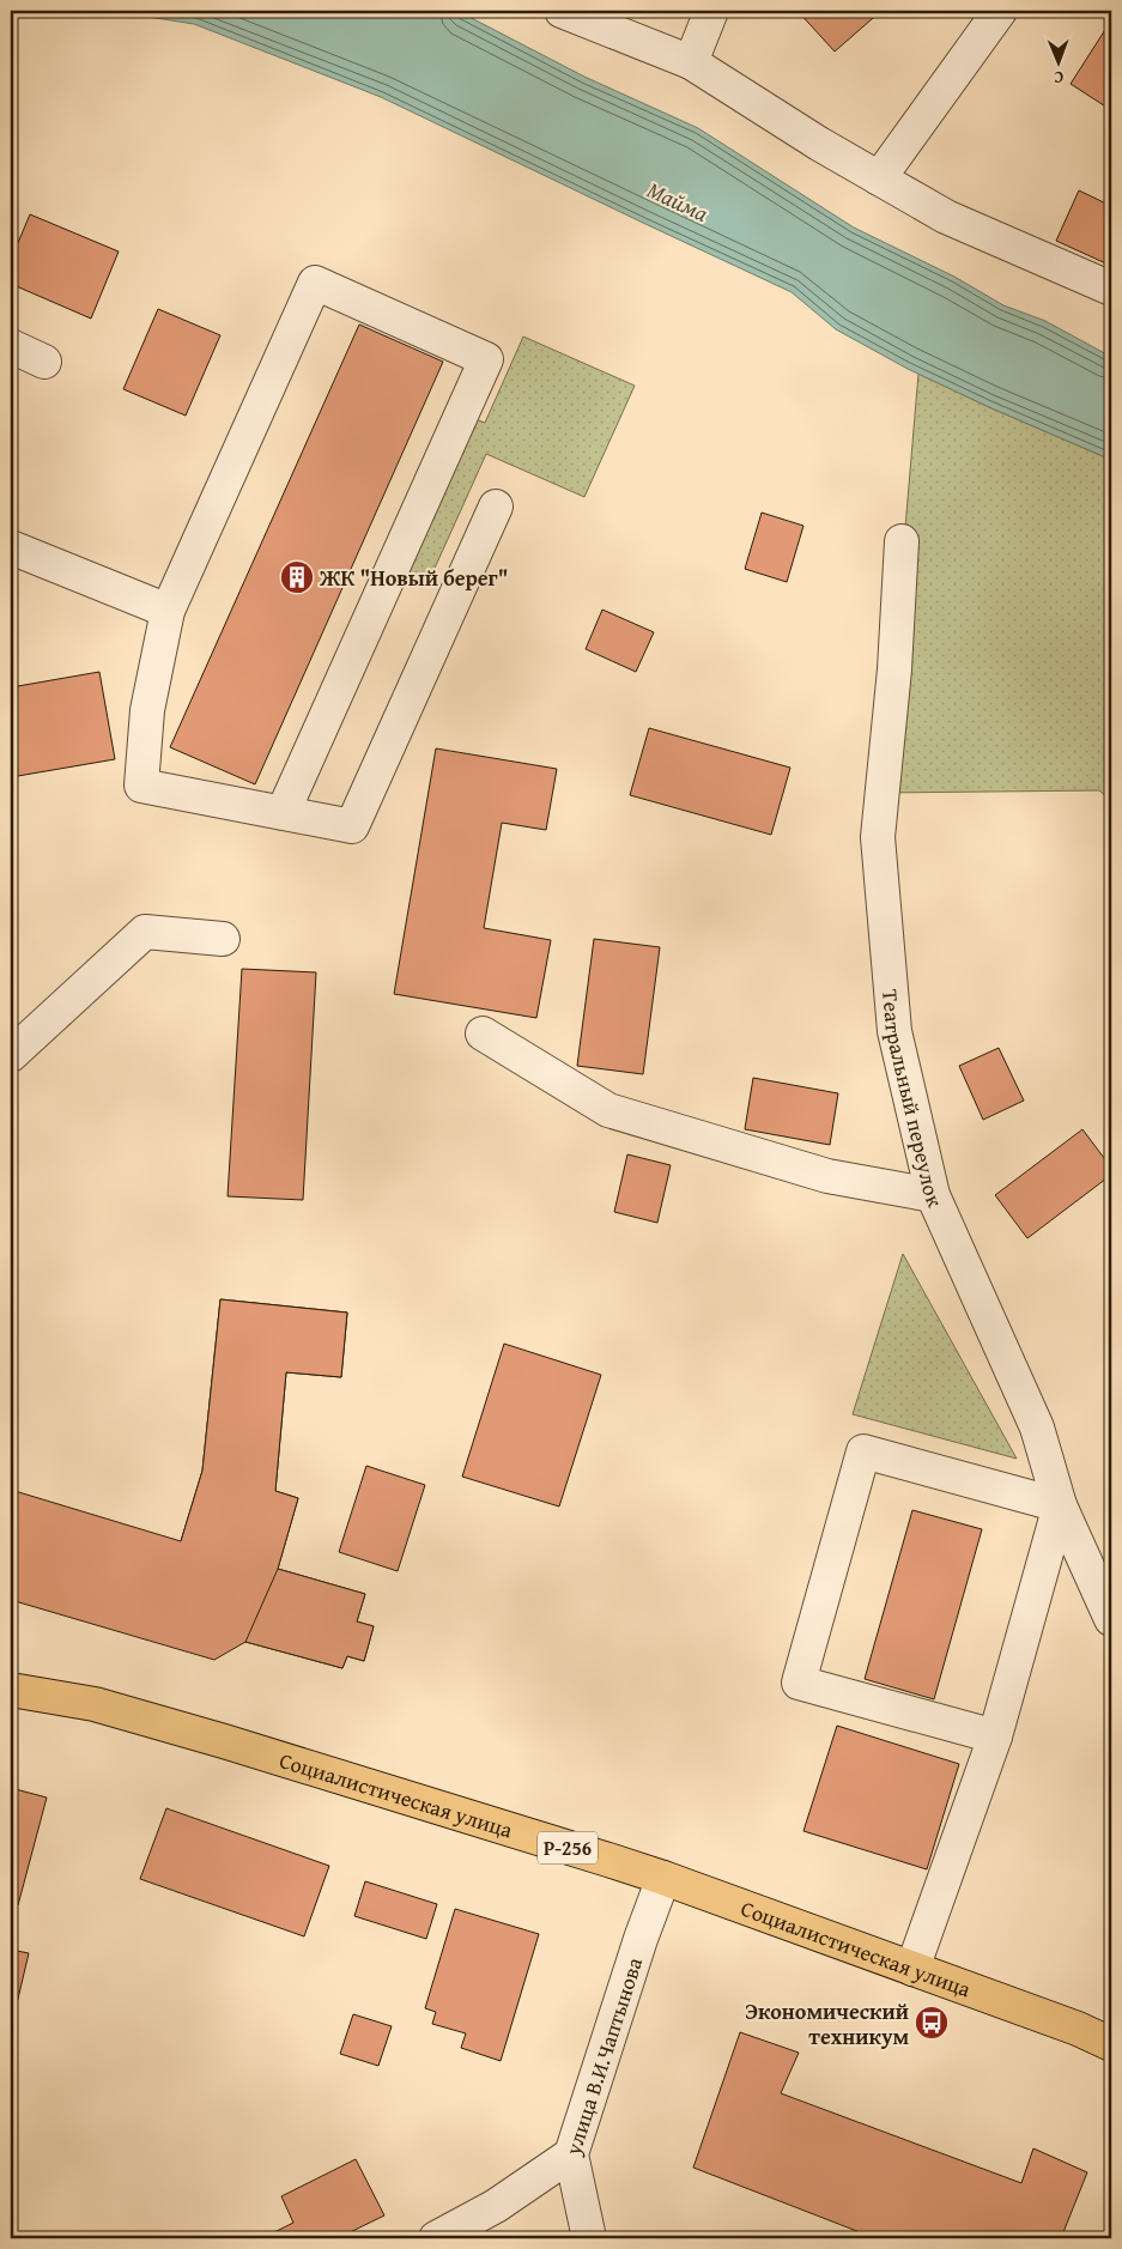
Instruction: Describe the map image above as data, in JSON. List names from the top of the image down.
{
  "streets": {
    "main road": ["Социалистическая улица", "Р-256"],
    "street": ["Театральный переулок", "улица В.И.Чаптынова"]
  },
  "crossings": [
    ["Социалистическая улица", "улица В.И.Чаптынова"]
  ],
  "water": ["Майма"],
  "places": {
    "building": ["ЖК \"Новый берег\""],
    "bus stop": ["Экономический техникум"]
  },
  "north": "bottom"
}
